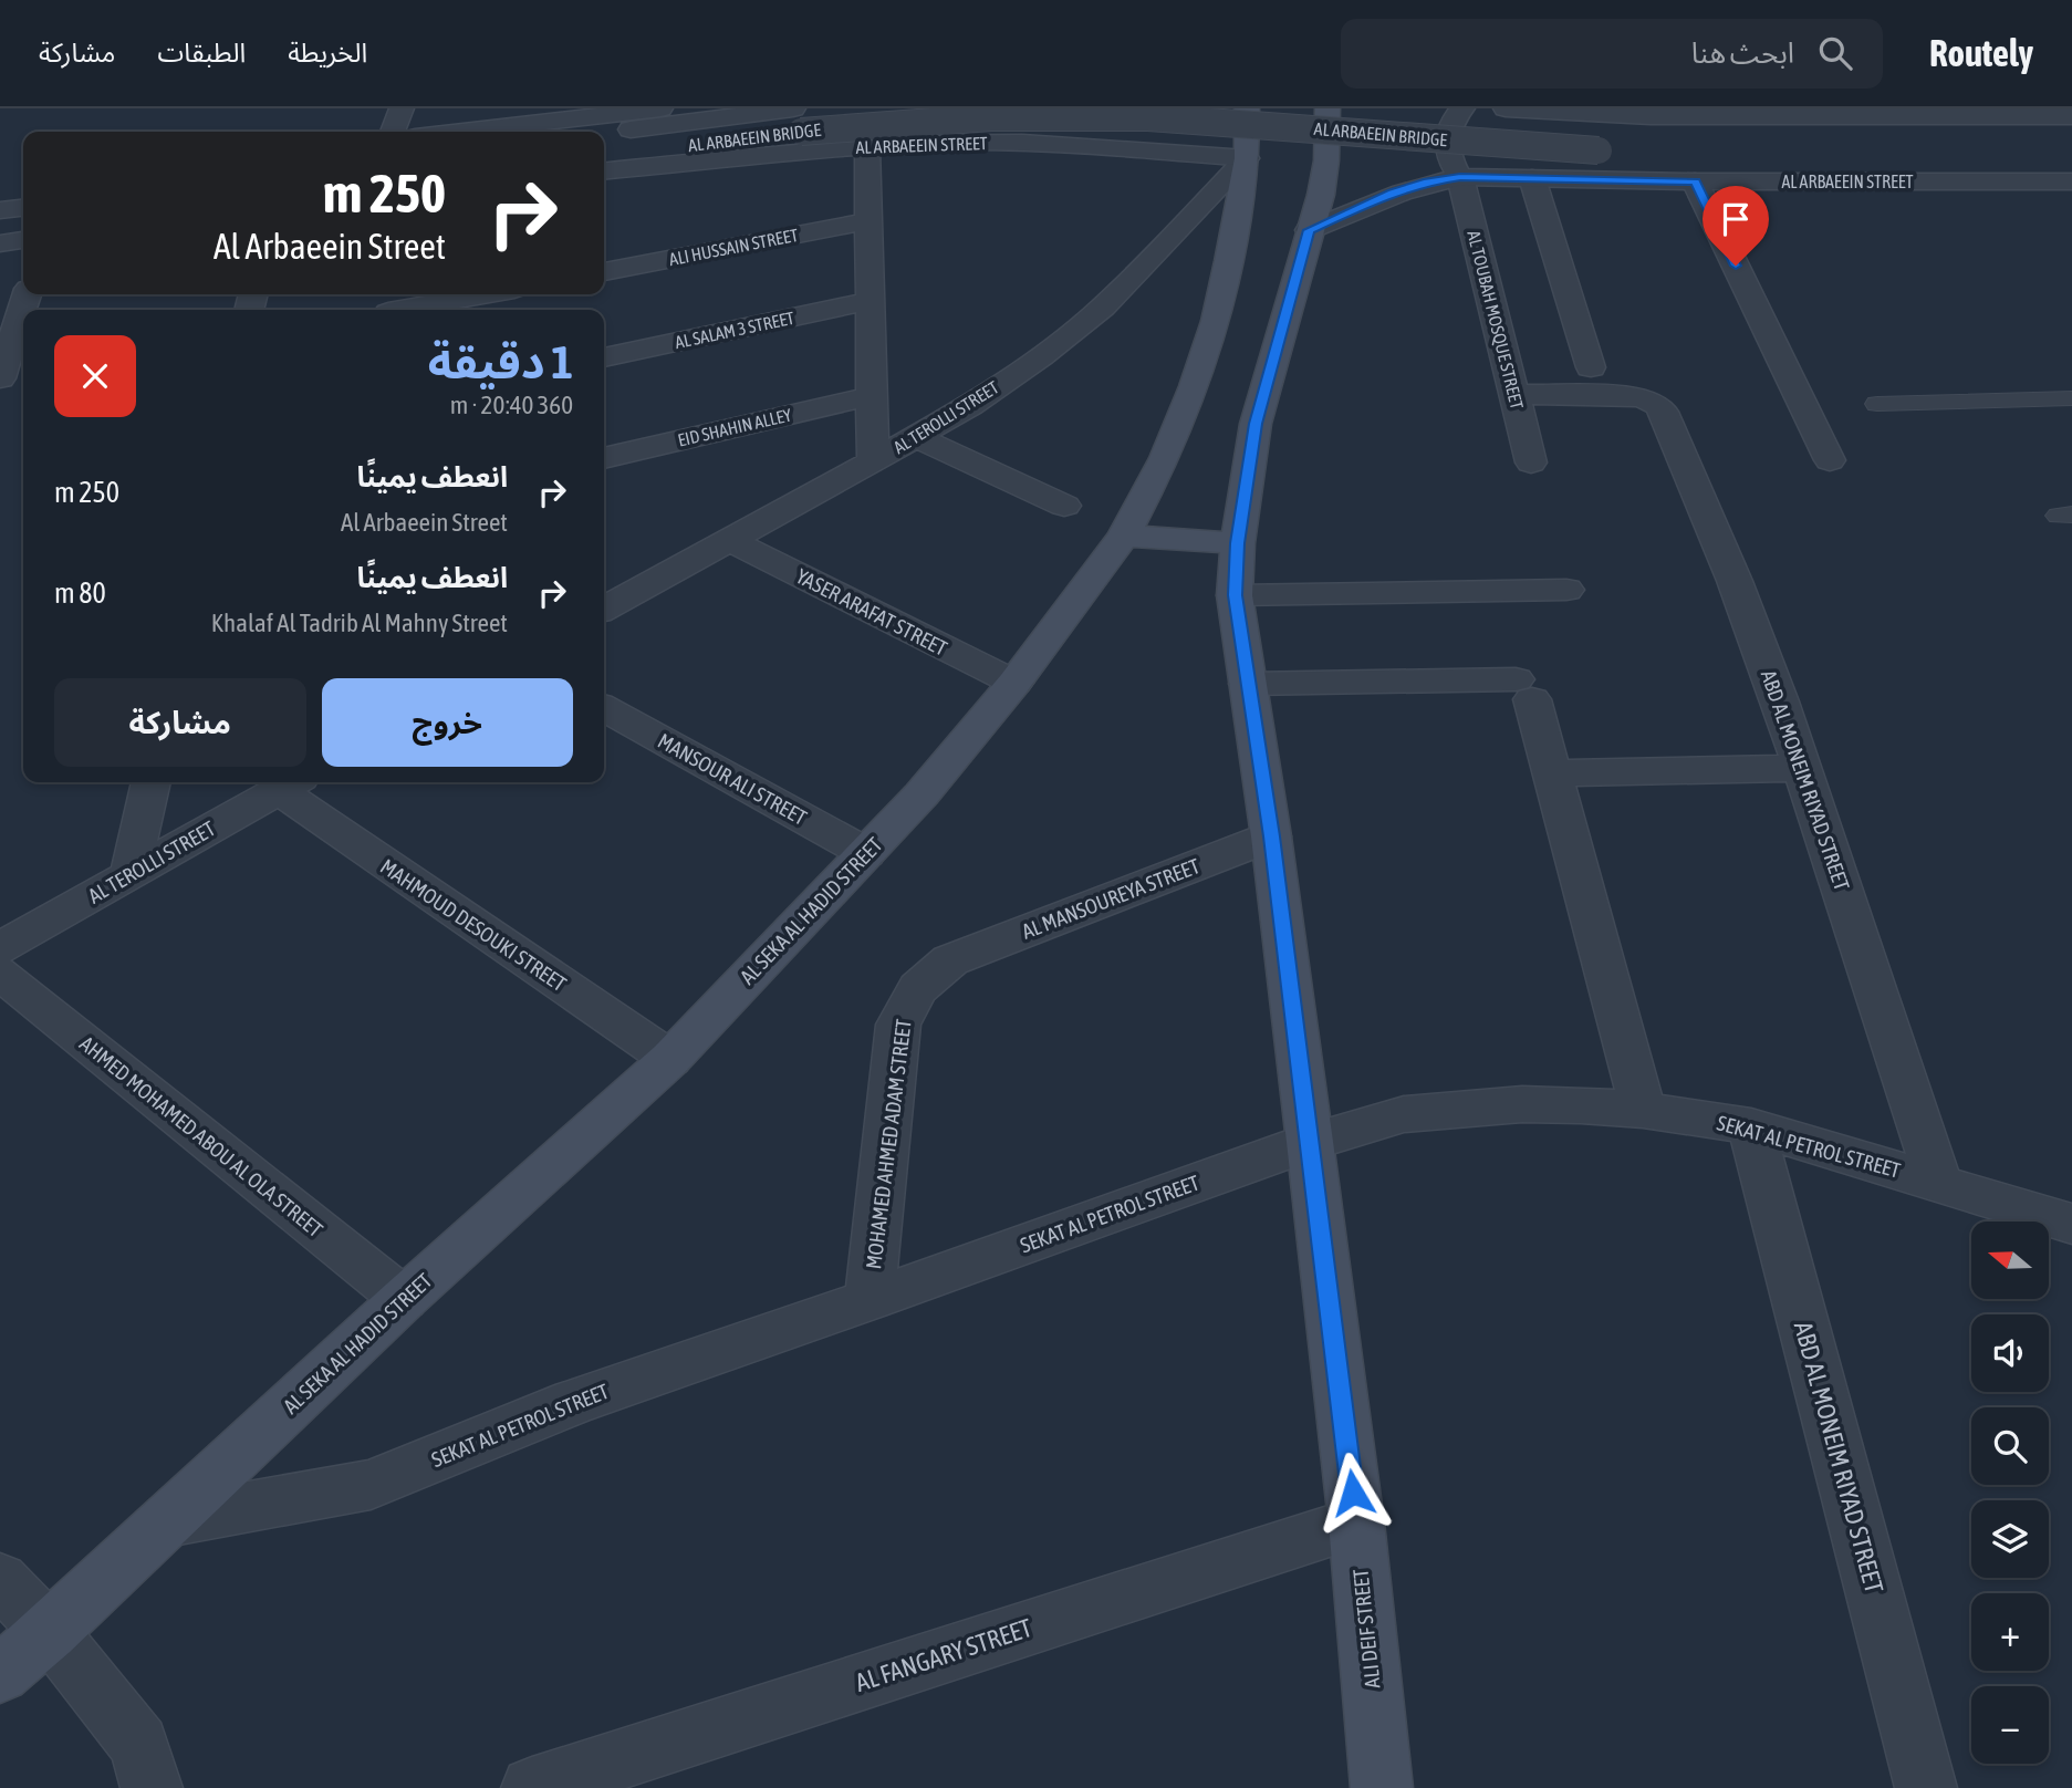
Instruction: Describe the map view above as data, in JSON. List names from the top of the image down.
{
  "streets": {
    "main road": ["AL SEKA AL HADID STREET", "ALI DEIF STREET"],
    "street": [
      "AL ARBAEEIN BRIDGE",
      "AL ARBAEEIN STREET",
      "ALI HUSSAIN STREET",
      "AL TOUBAH MOSQUE STREET",
      "AL SALAM 3 STREET",
      "AL TEROLLI STREET",
      "EID SHAHIN ALLEY",
      "YASER ARAFAT STREET",
      "MANSOUR ALI STREET",
      "ABD AL MONEIM RIYAD STREET",
      "AL MANSOUREYA STREET",
      "MAHMOUD DESOUKI STREET",
      "AHMED MOHAMED ABOU AL OLA STREET",
      "MOHAMED AHMED ADAM STREET",
      "SEKAT AL PETROL STREET",
      "AL FANGARY STREET"
    ]
  },
  "crossings": [
    ["AL ARBAEEIN STREET", "AL TOUBAH MOSQUE STREET"],
    ["AL ARBAEEIN STREET", "AL TEROLLI STREET"],
    ["AL ARBAEEIN STREET", "AL SEKA AL HADID STREET"],
    ["AL ARBAEEIN STREET", "ALI DEIF STREET"],
    ["AL TOUBAH MOSQUE STREET", "ABD AL MONEIM RIYAD STREET"],
    ["AL TEROLLI STREET", "YASER ARAFAT STREET"],
    ["AL TEROLLI STREET", "AL SEKA AL HADID STREET"],
    ["AL TEROLLI STREET", "MAHMOUD DESOUKI STREET"],
    ["YASER ARAFAT STREET", "AL SEKA AL HADID STREET"],
    ["MANSOUR ALI STREET", "AL SEKA AL HADID STREET"],
    ["ABD AL MONEIM RIYAD STREET", "SEKAT AL PETROL STREET"],
    ["AL MANSOUREYA STREET", "MOHAMED AHMED ADAM STREET"],
    ["AL MANSOUREYA STREET", "ALI DEIF STREET"],
    ["AL SEKA AL HADID STREET", "MAHMOUD DESOUKI STREET"],
    ["AL SEKA AL HADID STREET", "AHMED MOHAMED ABOU AL OLA STREET"],
    ["AL SEKA AL HADID STREET", "SEKAT AL PETROL STREET"],
    ["MOHAMED AHMED ADAM STREET", "SEKAT AL PETROL STREET"],
    ["SEKAT AL PETROL STREET", "ALI DEIF STREET"],
    ["ALI DEIF STREET", "AL FANGARY STREET"]
  ],
  "north": "left",
  "page": {
    "header": "Routely",
    "search": "ابحث هنا",
    "nav": ["الخريطة", "الطبقات", "مشاركة"],
    "turn": ["250 m", "Al Arbaeein Street"],
    "heading": ["1 دقيقة", "360 m · 20:40"],
    "list": [
      {
        "name": "انعطف يمينًا",
        "note": "Al Arbaeein Street",
        "value": "250 m"
      },
      {
        "name": "انعطف يمينًا",
        "note": "Khalaf Al Tadrib Al Mahny Street",
        "value": "80 m"
      }
    ],
    "buttons": ["خروج", "مشاركة"],
    "map_buttons": ["+", "−"]
  }
}
